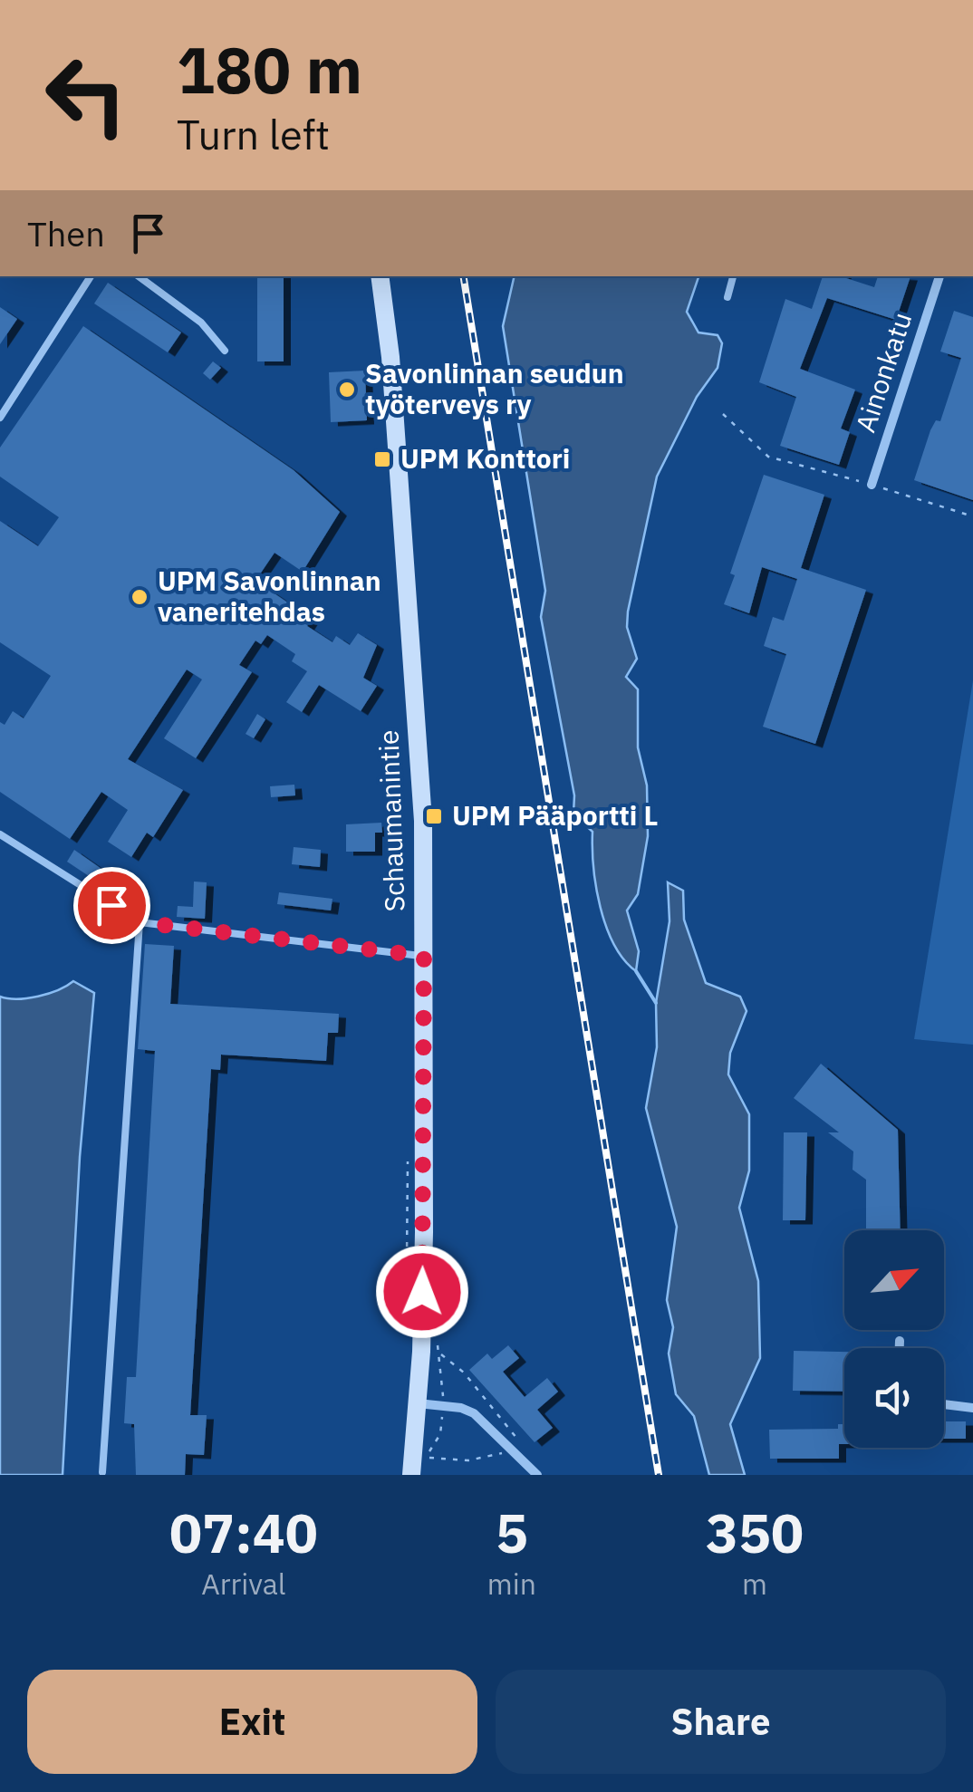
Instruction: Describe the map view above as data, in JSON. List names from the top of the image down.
{
  "streets": {
    "street": ["Ainonkatu", "Schaumanintie"]
  },
  "places": {
    "other": ["Savonlinnan seudun työterveys ry", "UPM Savonlinnan vaneritehdas"],
    "transit": ["UPM Konttori", "UPM Pääportti L"]
  },
  "north": "top right",
  "page": {
    "turn": ["180 m", "Turn left"],
    "then": "Then",
    "eta": [
      "07:40",
      "Arrival",
      "5",
      "min",
      "350",
      "m"
    ],
    "buttons": ["Exit", "Share"]
  }
}
